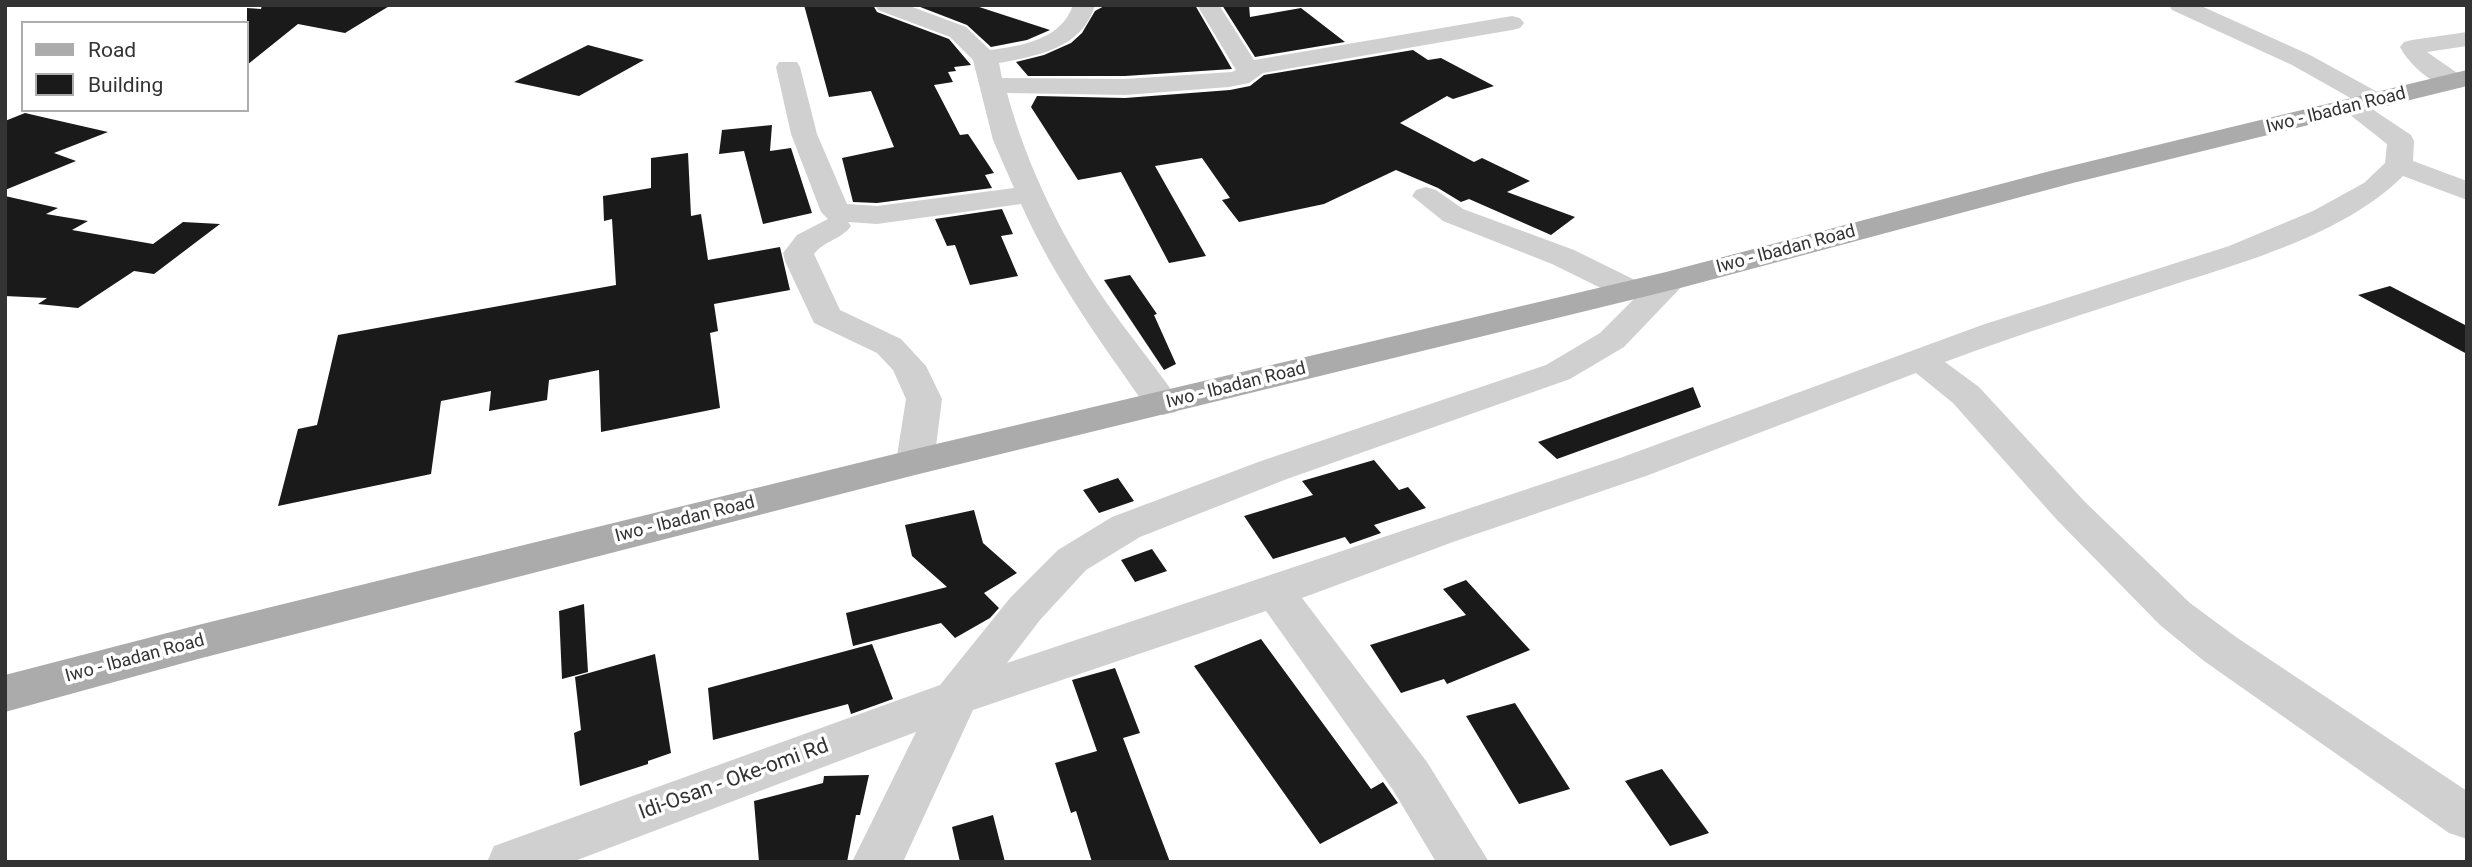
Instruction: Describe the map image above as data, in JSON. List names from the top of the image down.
{
  "streets": {
    "main road": ["Iwo - Ibadan Road"],
    "street": ["Idi-Osan - Oke-omi Rd"]
  },
  "legend": ["Road", "Building"]
}
